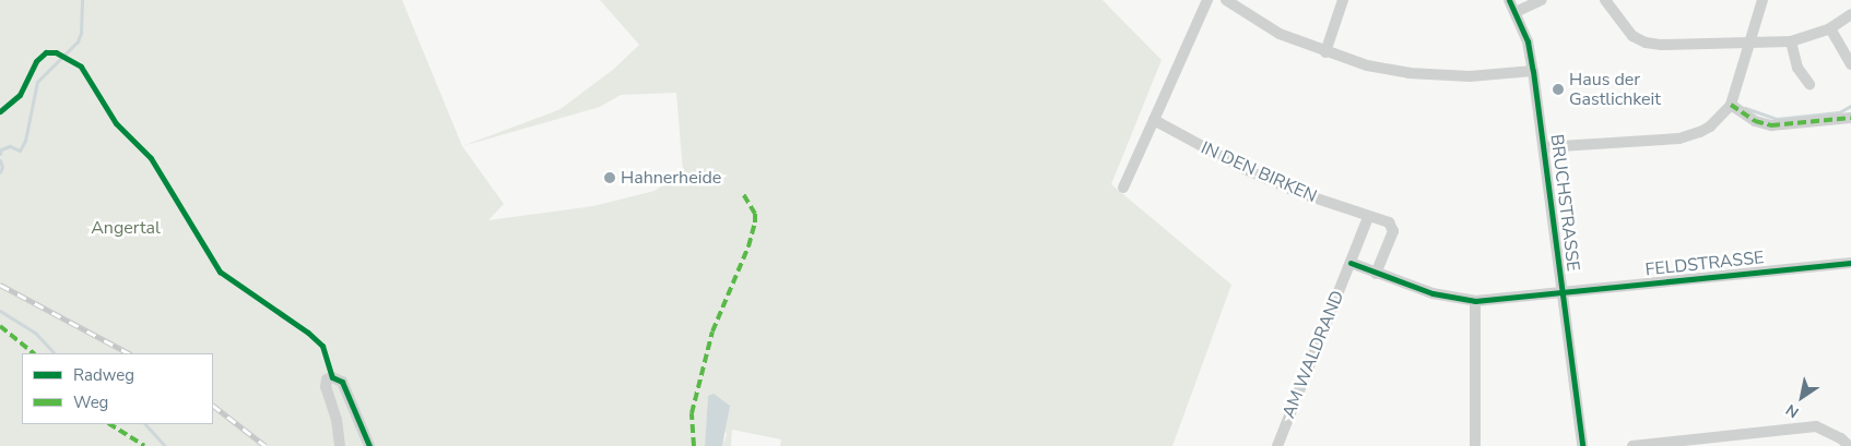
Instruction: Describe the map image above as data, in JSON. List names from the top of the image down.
{
  "streets": {
    "street": [
      "IN DEN BIRKEN",
      "BRUCHSTRASSE",
      "FELDSTRASSE",
      "AM WALDRAND"
    ]
  },
  "crossings": [
    ["BRUCHSTRASSE", "FELDSTRASSE"]
  ],
  "parks": ["Angertal"],
  "places": ["Haus der Gastlichkeit", "Hahnerheide"],
  "legend": ["Radweg", "Weg"],
  "north": "bottom left"
}
